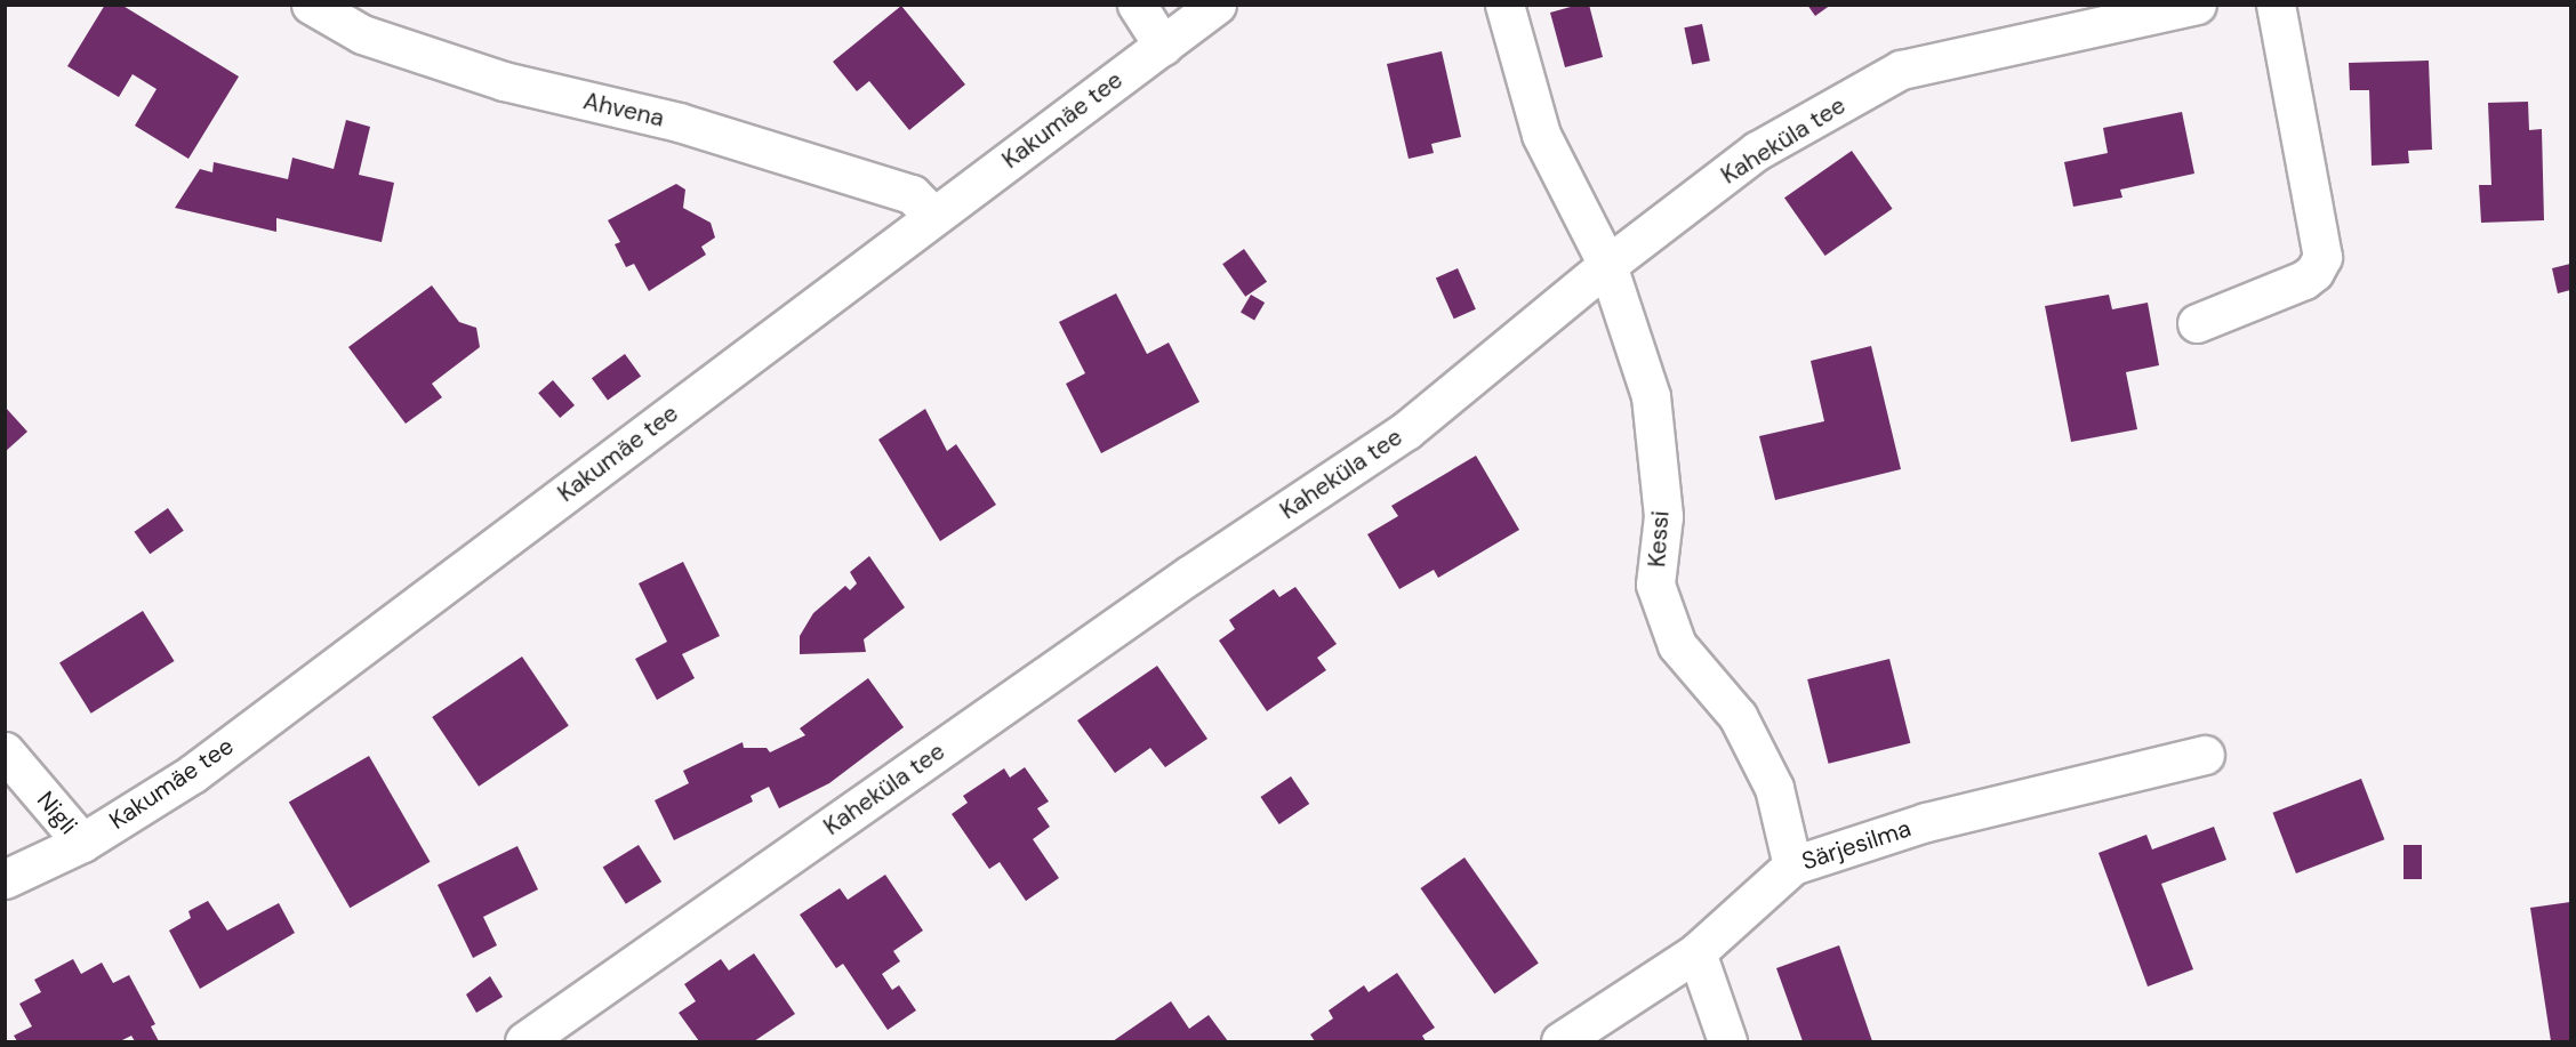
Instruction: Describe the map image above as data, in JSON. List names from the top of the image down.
{
  "streets": {
    "street": [
      "Ahvena",
      "Kakumäe tee",
      "Kaheküla tee",
      "Kessi",
      "Nigli",
      "Särjesilma"
    ]
  },
  "crossings": [
    ["Ahvena", "Kakumäe tee"],
    ["Kakumäe tee", "Nigli"],
    ["Kaheküla tee", "Kessi"],
    ["Kessi", "Särjesilma"]
  ]
}
